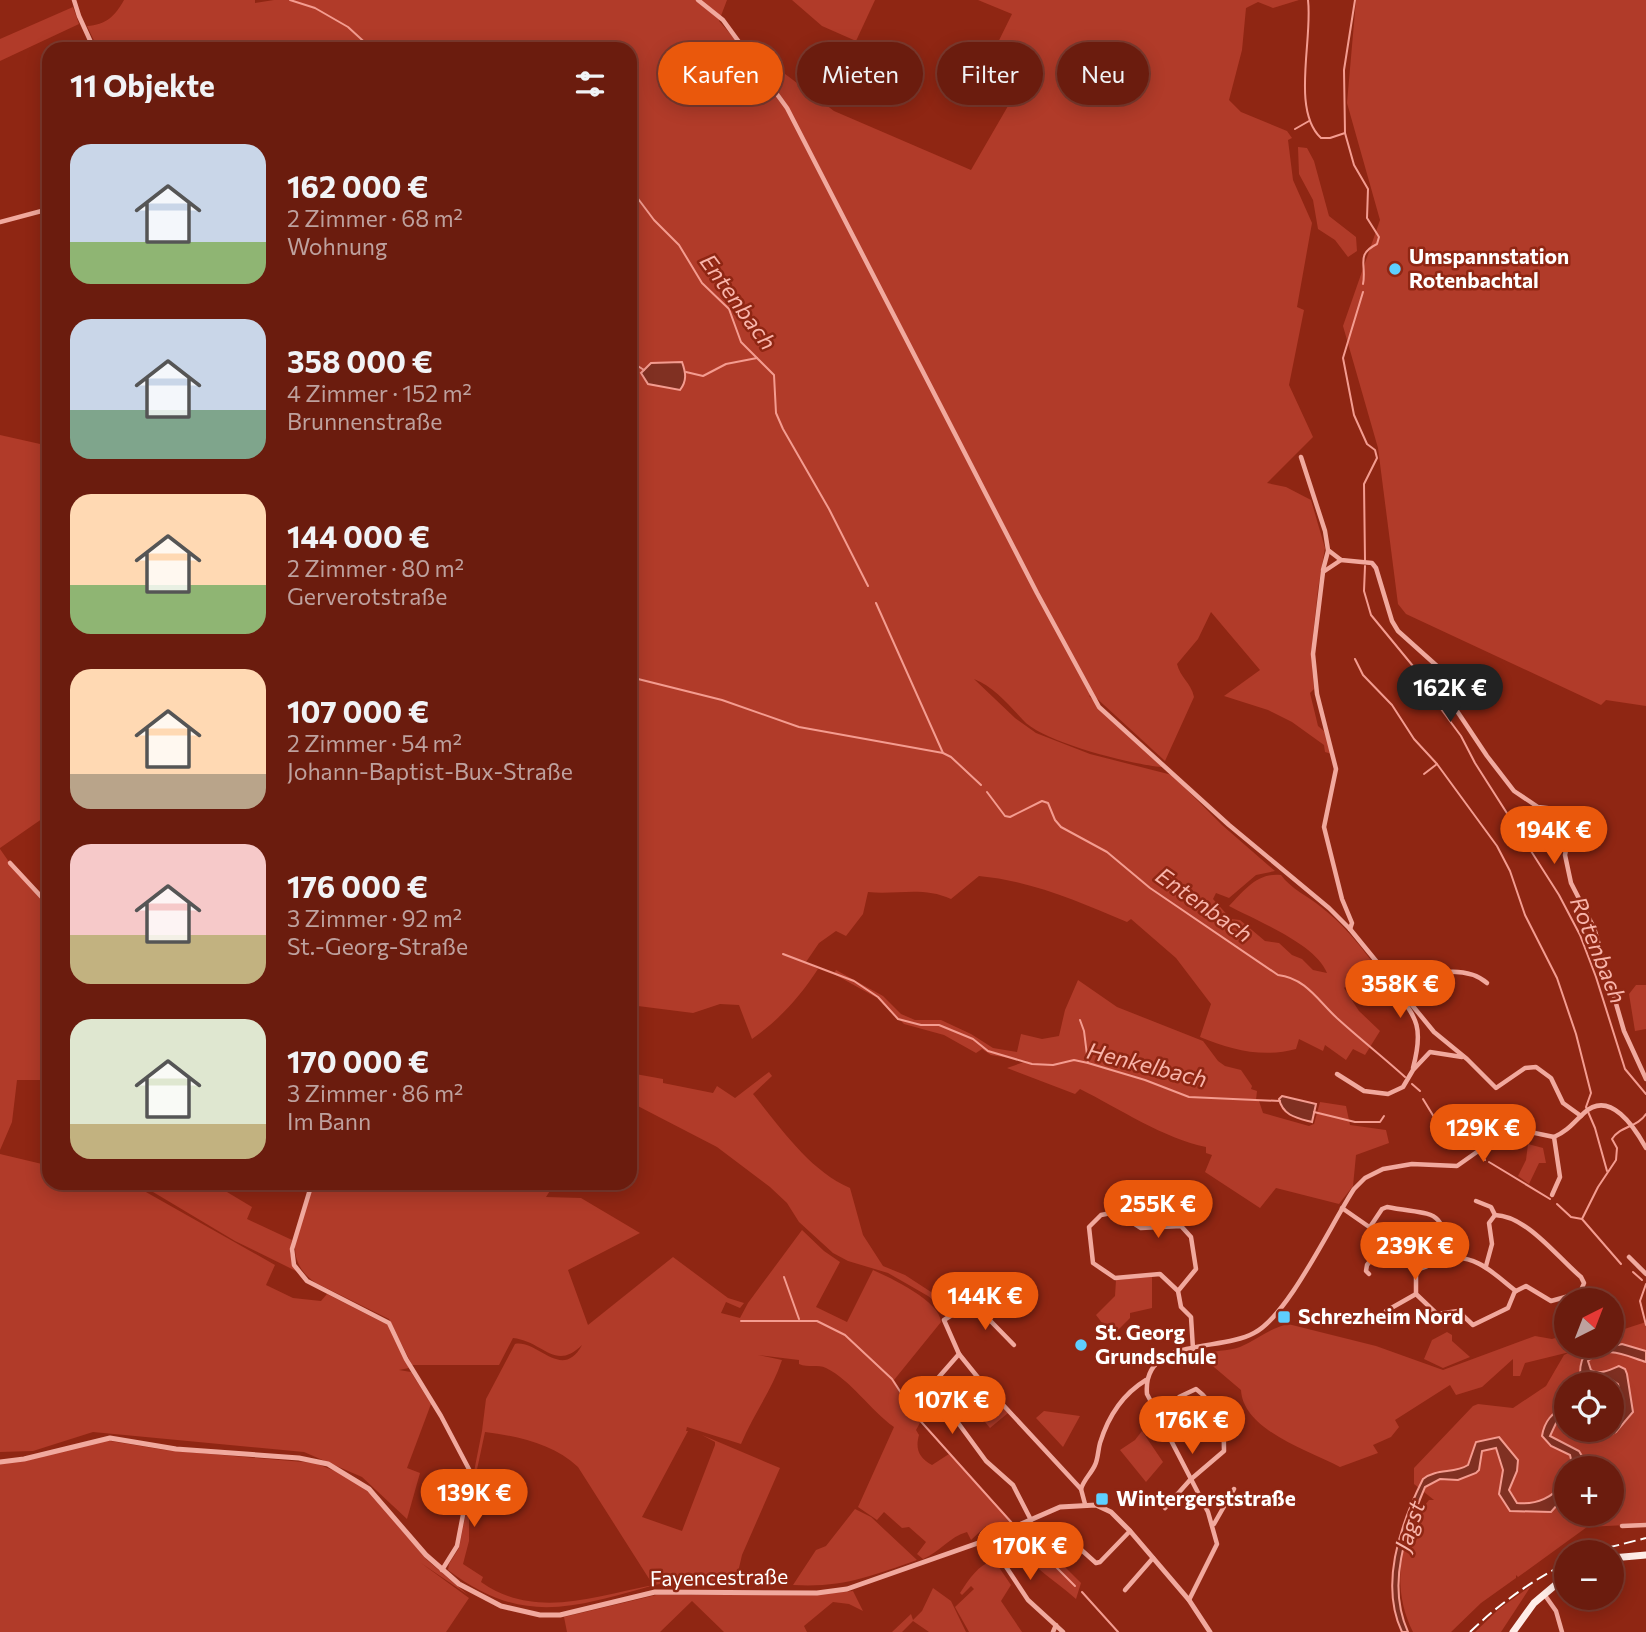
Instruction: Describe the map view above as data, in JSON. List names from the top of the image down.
{
  "streets": {
    "street": ["Fayencestraße"]
  },
  "water": [
    "Entenbach",
    "Rotenbach",
    "Henkelbach",
    "Jagst"
  ],
  "places": {
    "other": ["Umspannstation Rotenbachtal", "St. Georg Grundschule"],
    "transit": ["Schrezheim Nord", "Wintergerststraße"]
  },
  "north": "top right",
  "page": {
    "chip": [
      "Kaufen",
      "Mieten",
      "Filter",
      "Neu"
    ],
    "heading": "11 Objekte",
    "list": [
      {
        "name": "162 000 €",
        "note": "2 Zimmer · 68 m² · Wohnung"
      },
      {
        "name": "358 000 €",
        "note": "4 Zimmer · 152 m² · Brunnenstraße"
      },
      {
        "name": "144 000 €",
        "note": "2 Zimmer · 80 m² · Gerverotstraße"
      },
      {
        "name": "107 000 €",
        "note": "2 Zimmer · 54 m² · Johann-Baptist-Bux-Straße"
      },
      {
        "name": "176 000 €",
        "note": "3 Zimmer · 92 m² · St.-Georg-Straße"
      },
      {
        "name": "170 000 €",
        "note": "3 Zimmer · 86 m² · Im Bann"
      }
    ],
    "price": [
      "162K €",
      "194K €",
      "358K €",
      "129K €",
      "255K €",
      "239K €",
      "144K €",
      "107K €",
      "176K €",
      "139K €",
      "170K €"
    ],
    "map_buttons": ["+", "−"]
  }
}
